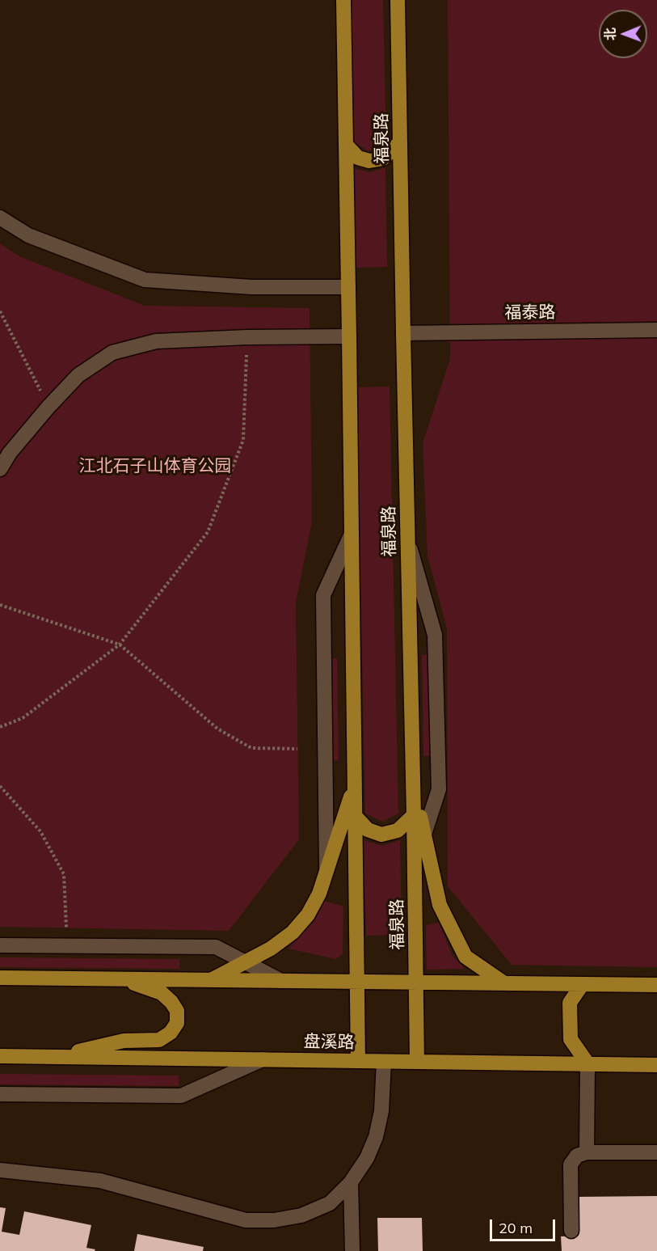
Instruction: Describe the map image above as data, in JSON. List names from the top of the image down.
{
  "streets": {
    "main road": ["福泉路", "盘溪路"],
    "street": ["福泰路"]
  },
  "crossings": [
    ["福泉路", "福泰路"],
    ["福泉路", "盘溪路"]
  ],
  "parks": ["江北石子山体育公园"],
  "scale_bar": "20 m",
  "north": "left"
}
